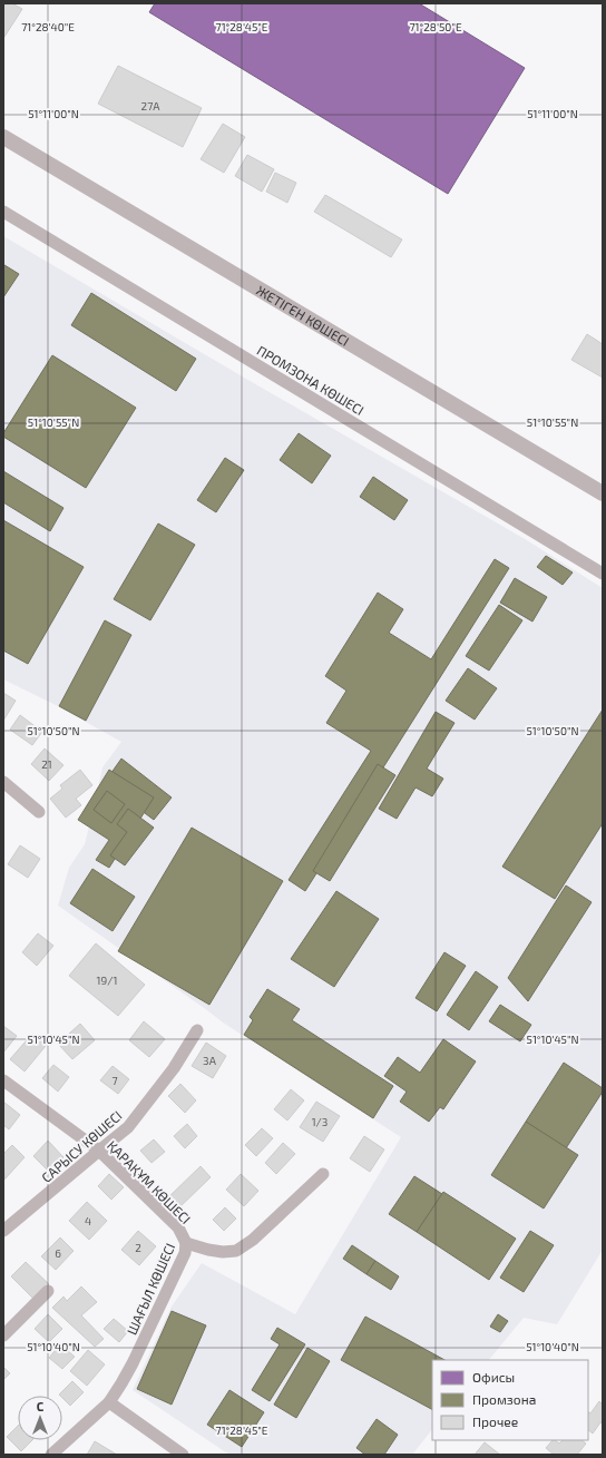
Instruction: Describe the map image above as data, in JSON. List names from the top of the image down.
{
  "streets": {
    "street": [
      "ЖЕТІГЕН КӨШЕСІ",
      "ПРОМЗОНА КӨШЕСІ",
      "САРЫСУ КӨШЕСІ",
      "ҚАРАҚҰМ КӨШЕСІ",
      "ШАҒЫЛ КӨШЕСІ"
    ]
  },
  "crossings": [
    ["САРЫСУ КӨШЕСІ", "ҚАРАҚҰМ КӨШЕСІ"],
    ["ҚАРАҚҰМ КӨШЕСІ", "ШАҒЫЛ КӨШЕСІ"]
  ],
  "house_numbers": [
    "27А",
    "21",
    "19/1",
    "3А",
    "7",
    "1/3",
    "4",
    "2",
    "6"
  ],
  "legend": ["Офисы", "Промзона", "Прочее"],
  "north": "top",
  "coordinates": [
    "71°28'40\"E",
    "71°28'45\"E",
    "71°28'50\"E",
    "51°11'00\"N",
    "51°10'55\"N",
    "51°10'50\"N",
    "51°10'45\"N",
    "51°10'40\"N"
  ]
}
